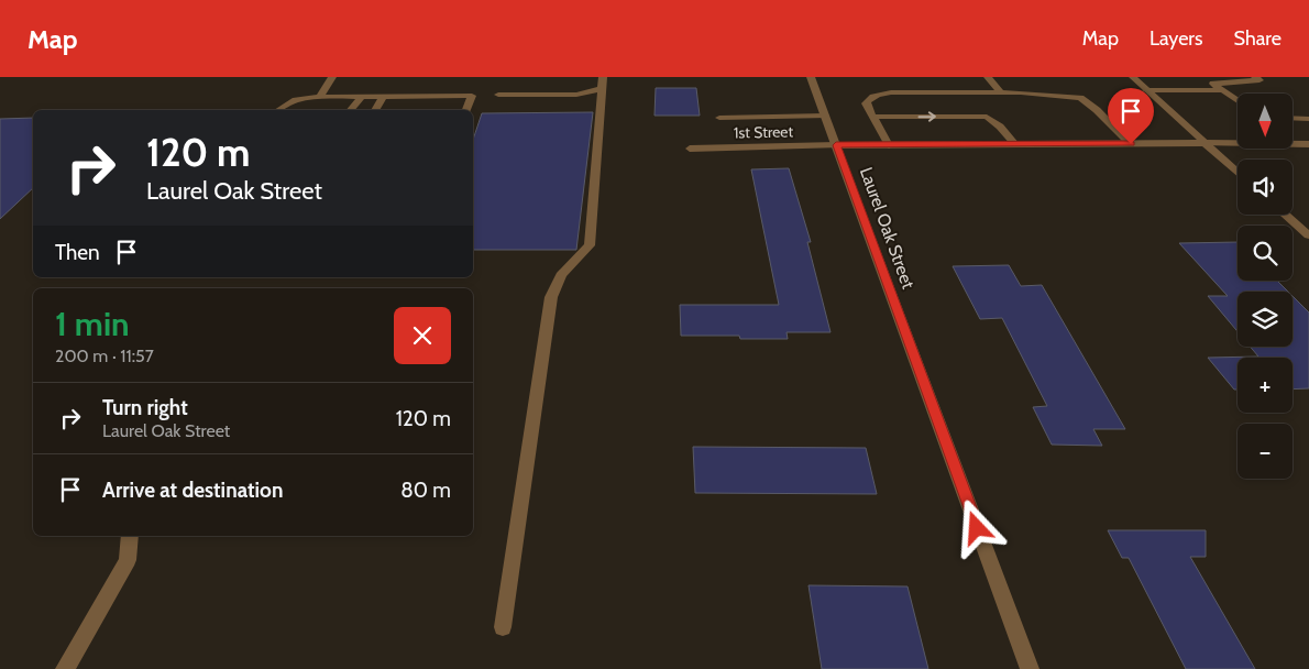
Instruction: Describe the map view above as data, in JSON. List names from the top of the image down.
{
  "streets": {
    "street": ["1st Street", "Laurel Oak Street"]
  },
  "crossings": [
    ["1st Street", "Laurel Oak Street"]
  ],
  "north": "bottom",
  "page": {
    "header": "Map",
    "nav": ["Map", "Layers", "Share"],
    "map_buttons": ["+", "−"],
    "turn": ["120 m", "Laurel Oak Street"],
    "then": "Then",
    "heading": ["1 min", "200 m · 11:57"],
    "list": [
      {
        "name": "Turn right",
        "note": "Laurel Oak Street",
        "value": "120 m"
      },
      {
        "name": "Arrive at destination",
        "value": "80 m"
      }
    ]
  }
}
